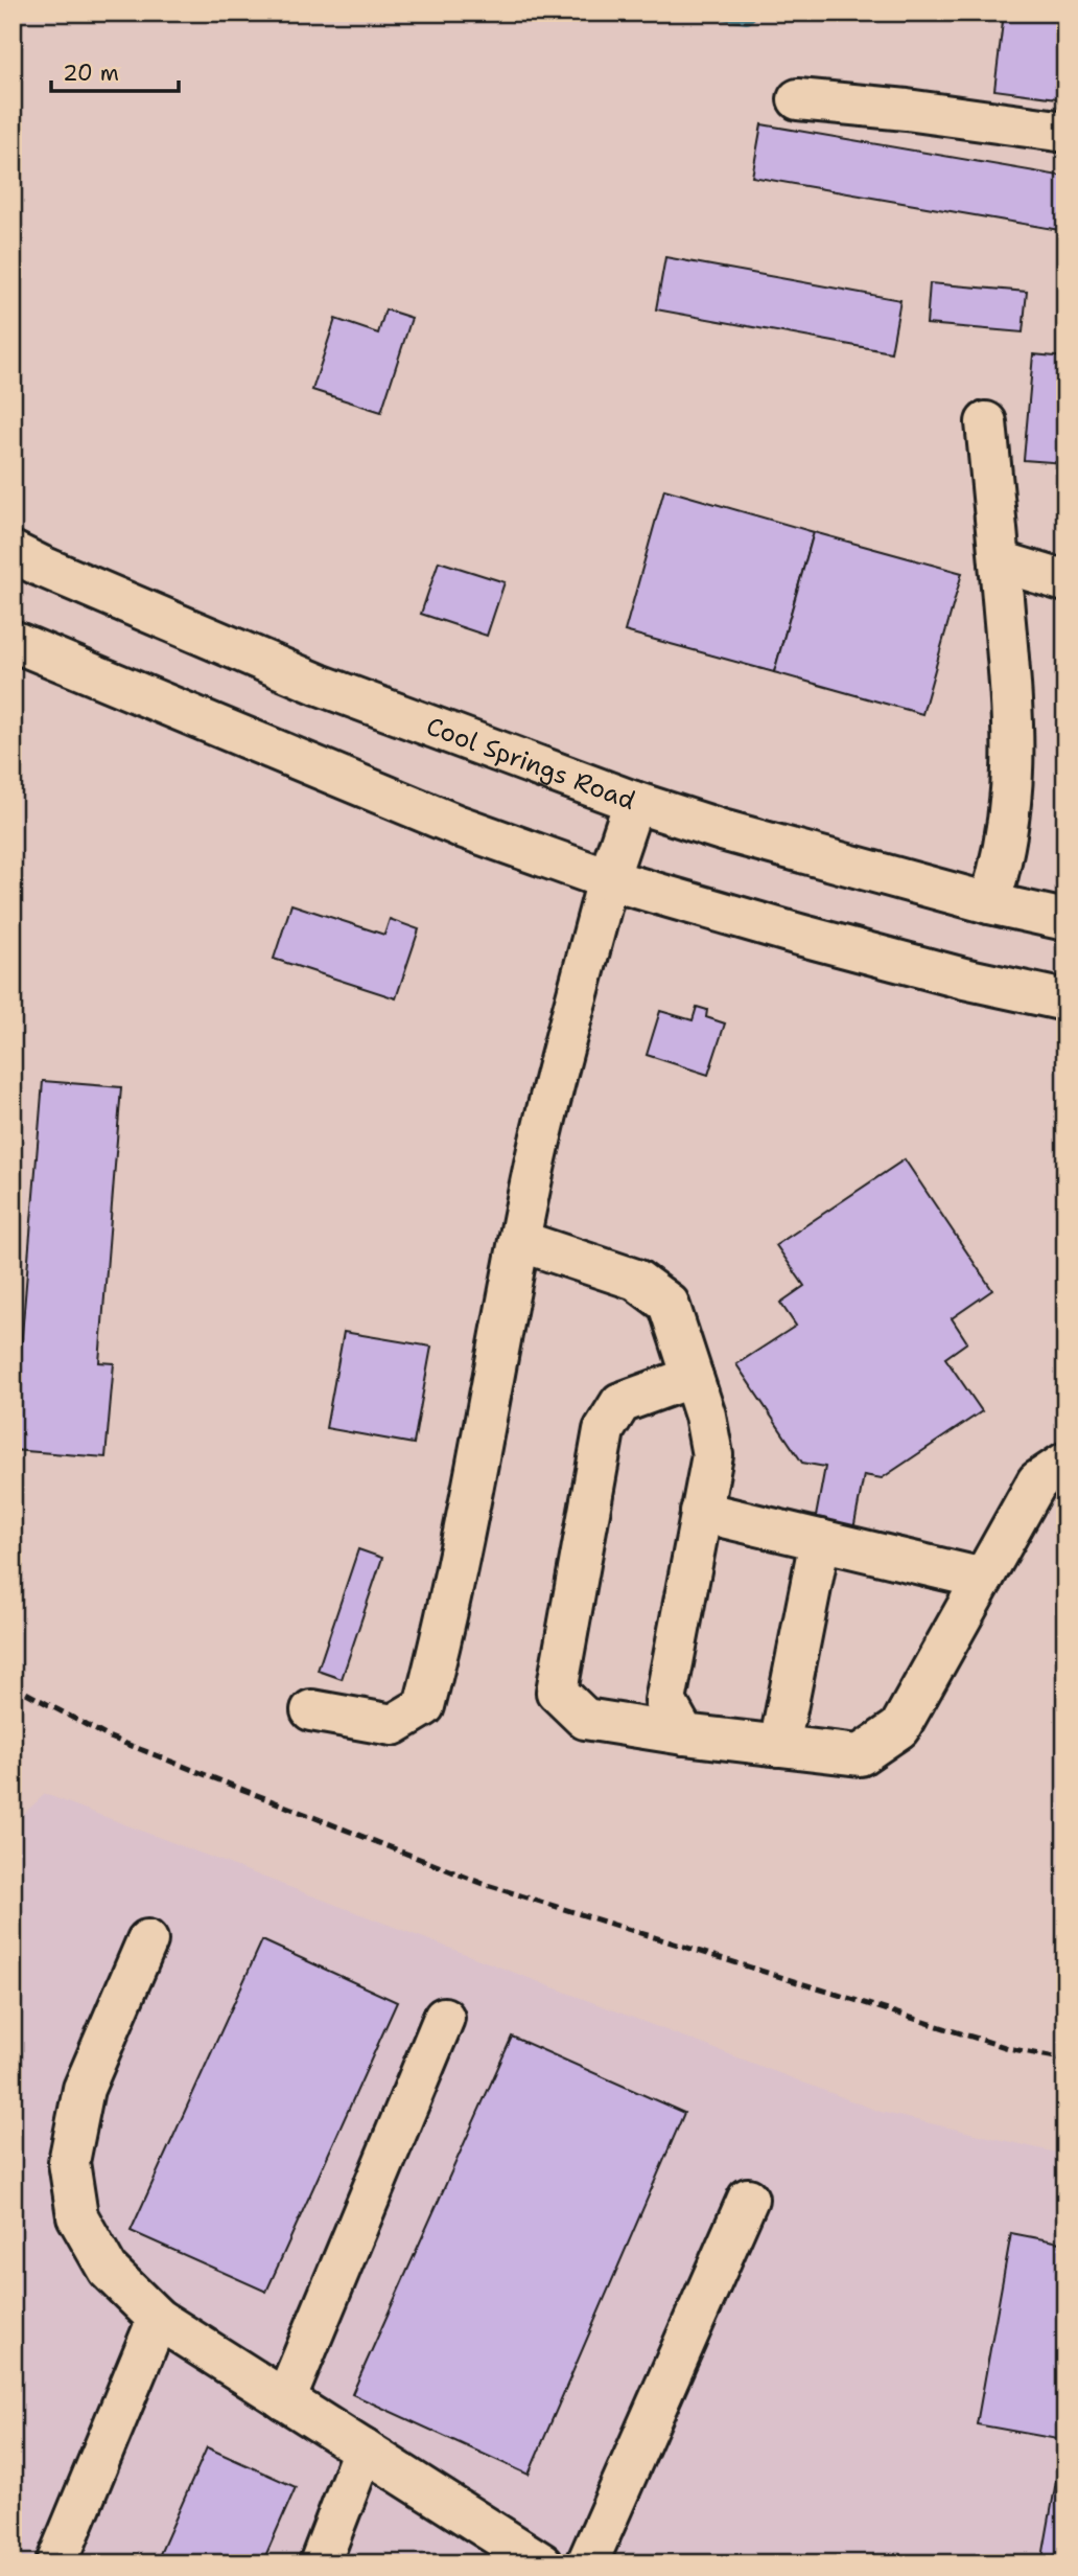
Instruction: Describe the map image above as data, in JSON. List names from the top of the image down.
{
  "streets": {
    "main road": ["Cool Springs Road"]
  },
  "scale_bar": "20 m"
}
